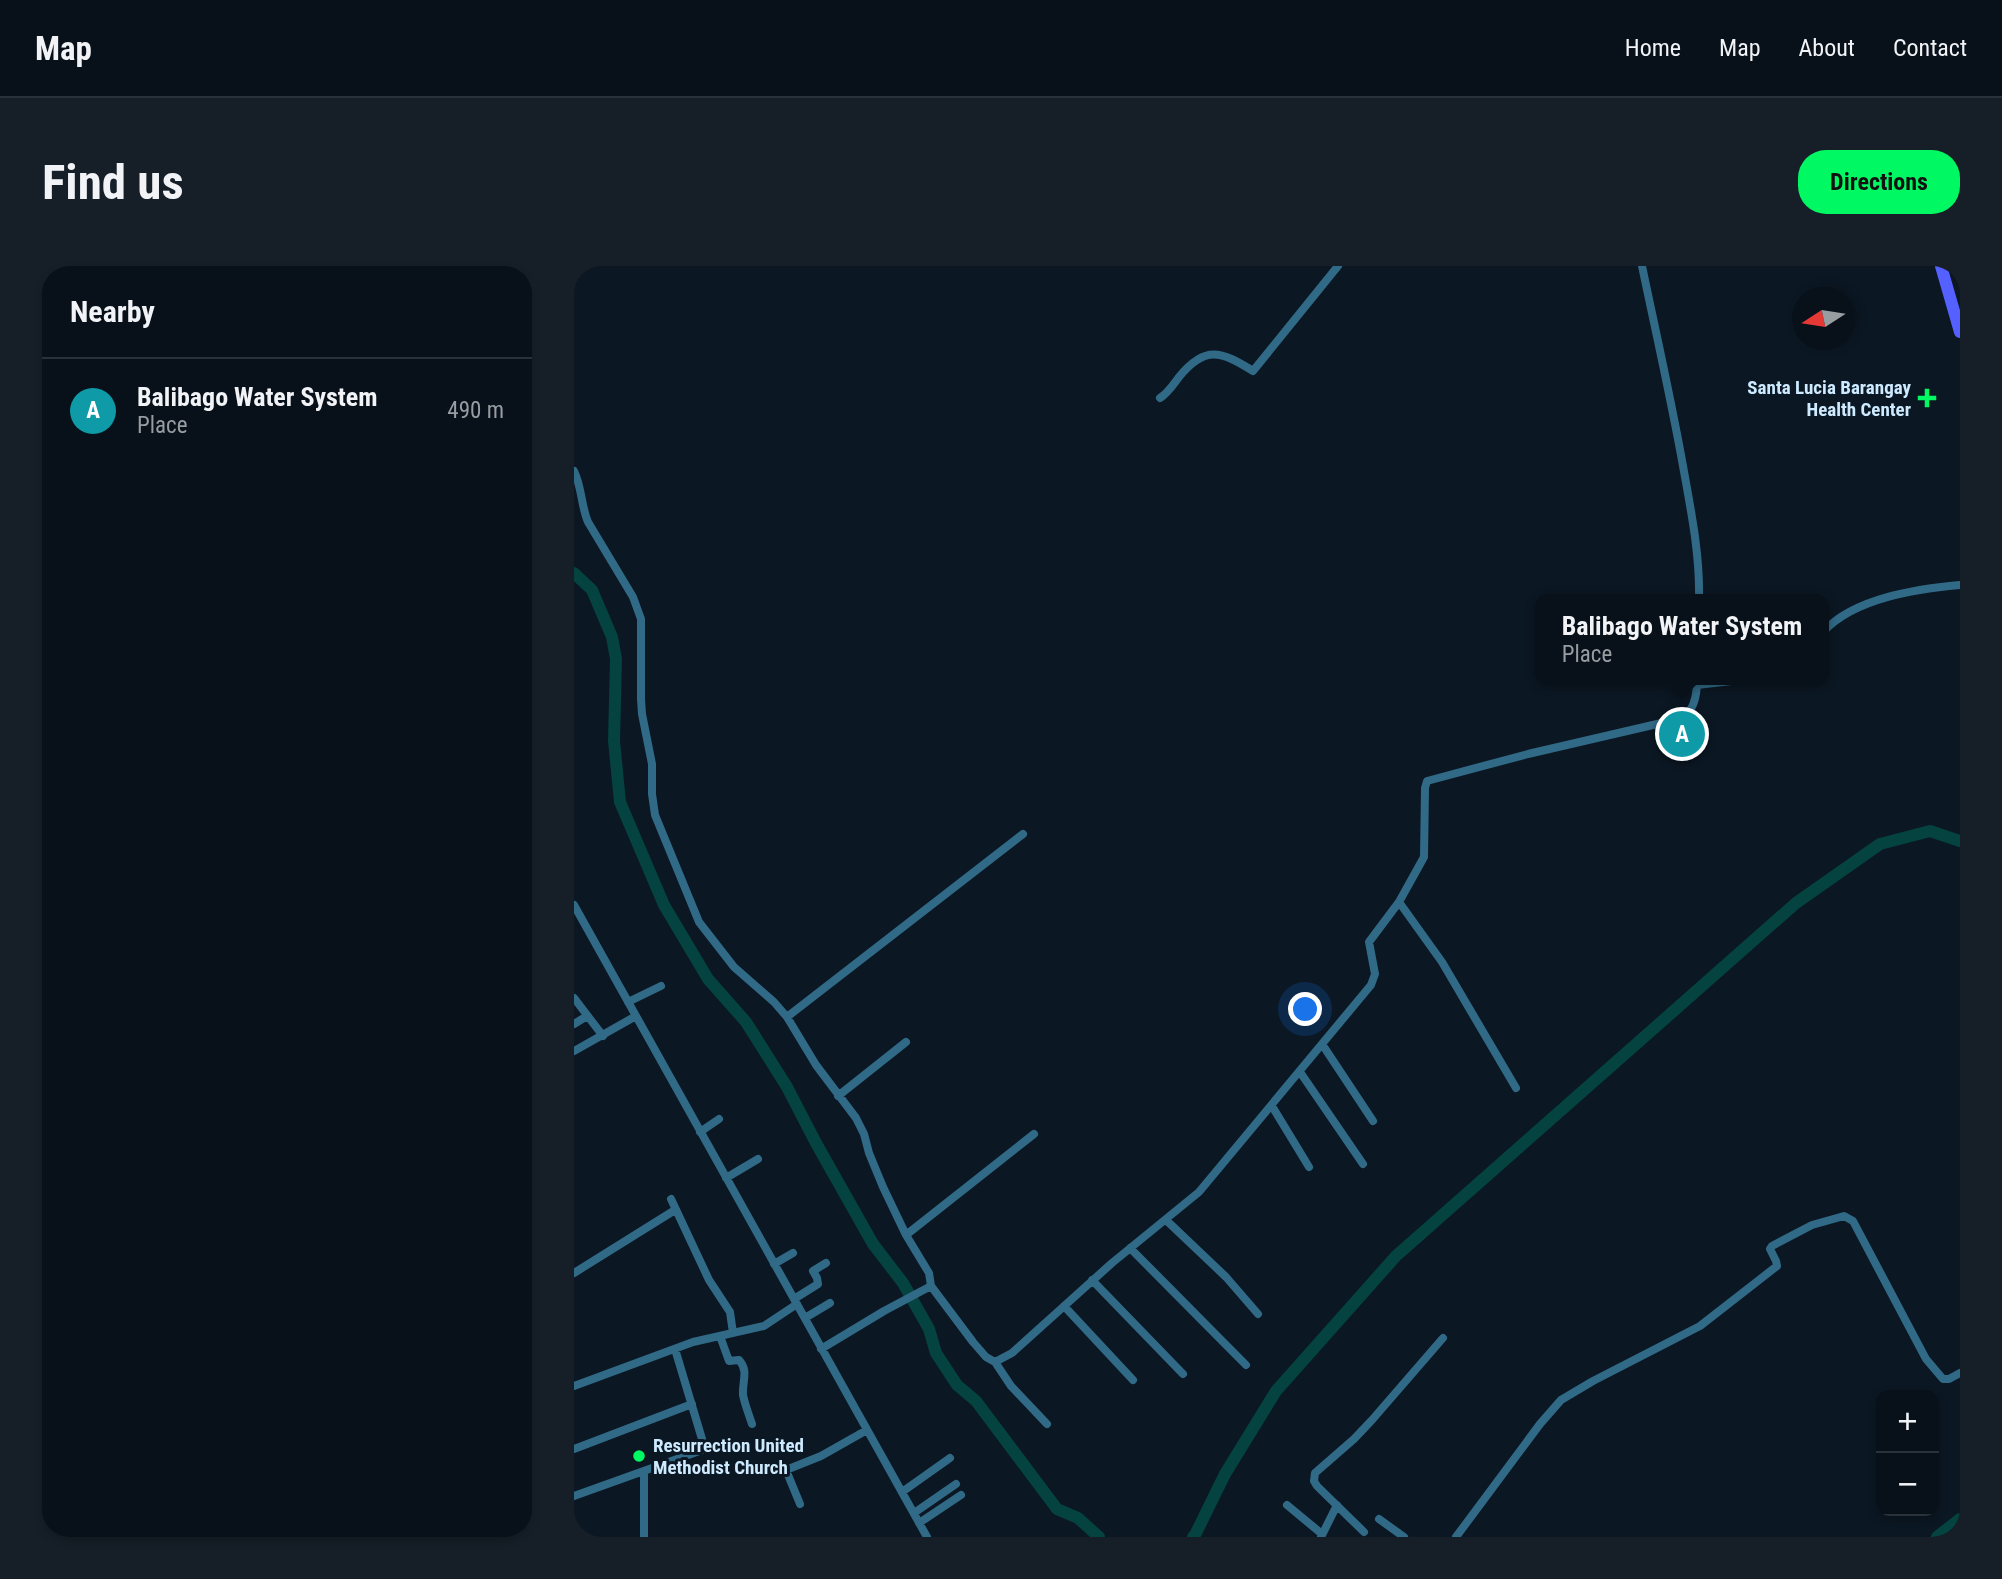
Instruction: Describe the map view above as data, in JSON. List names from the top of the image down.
{
  "places": {
    "health": ["Santa Lucia Barangay Health Center"],
    "other": ["Resurrection United Methodist Church"]
  },
  "north": "left",
  "page": {
    "header": "Map",
    "nav": [
      "Home",
      "Map",
      "About",
      "Contact"
    ],
    "buttons": "Directions",
    "title": "Find us",
    "heading": "Nearby",
    "list": [
      {
        "mark": "A",
        "name": "Balibago Water System",
        "note": "Place",
        "value": "490 m"
      }
    ],
    "popup": ["Balibago Water System", "Place"],
    "pins": "A",
    "map_buttons": ["+", "−"]
  }
}
